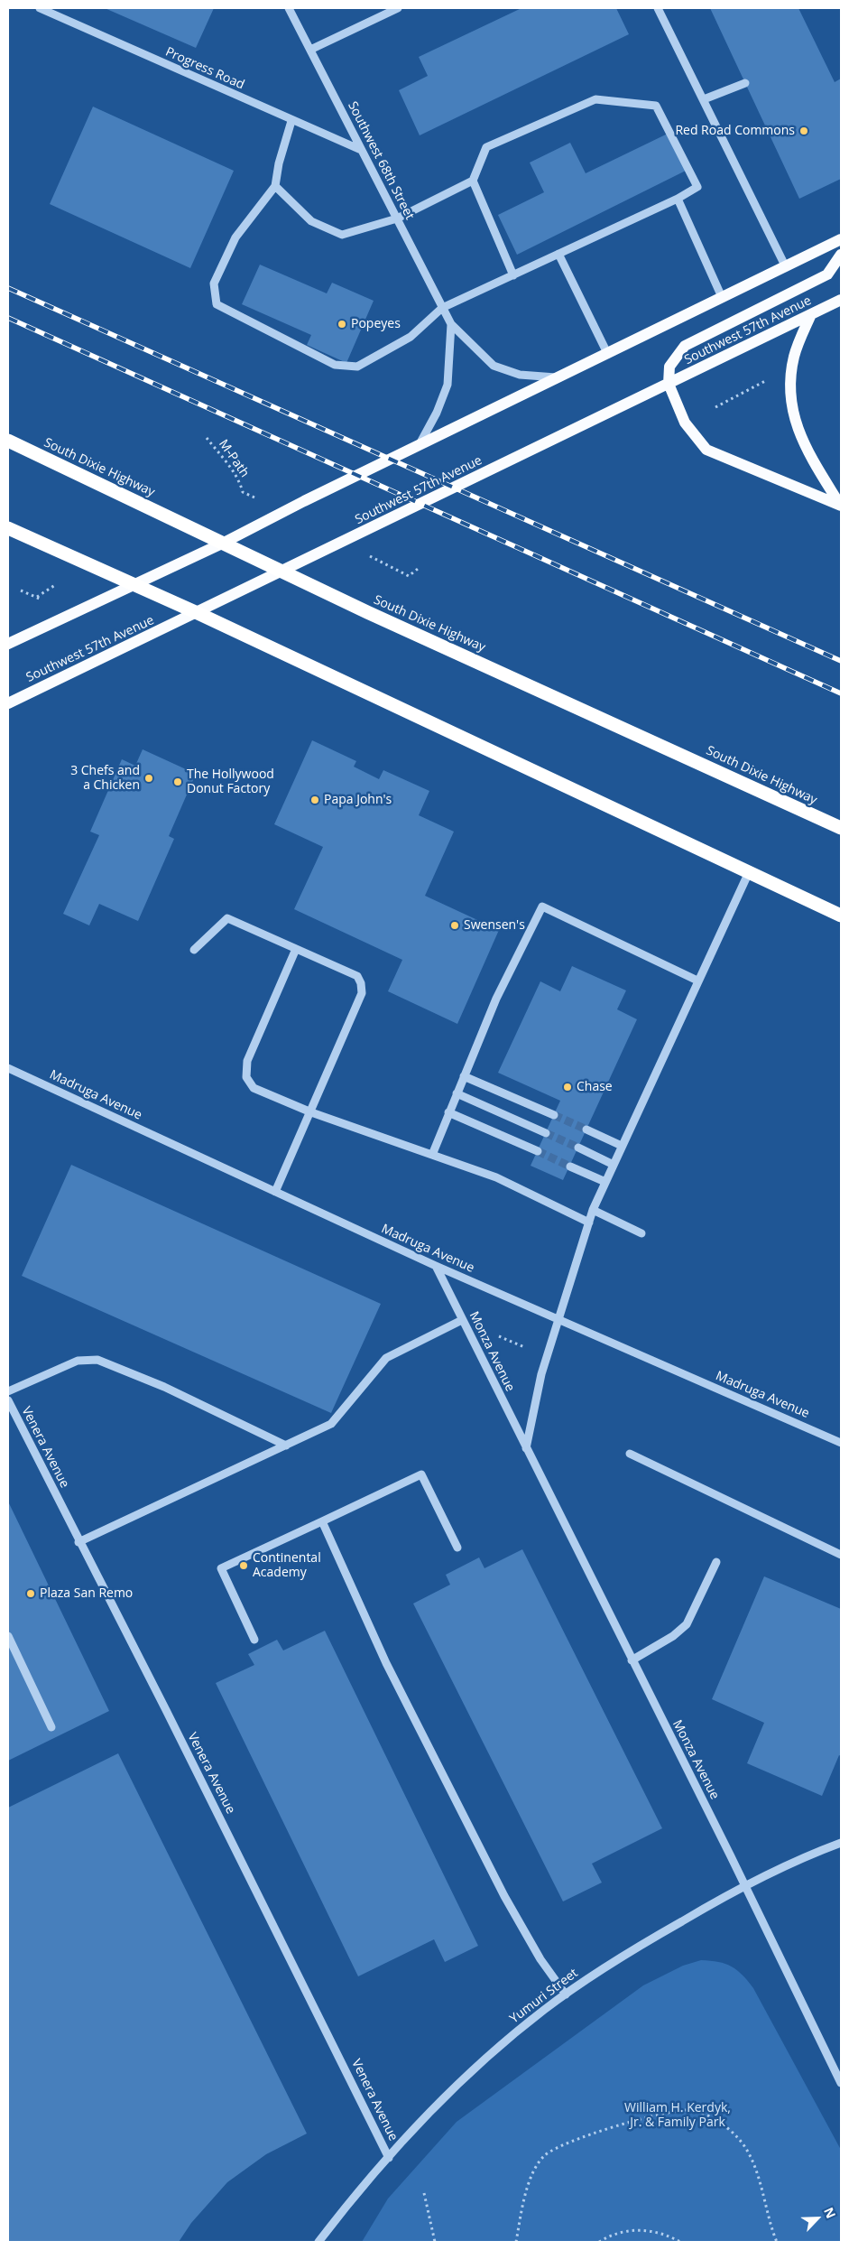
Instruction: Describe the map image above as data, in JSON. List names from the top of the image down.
{
  "streets": {
    "highway": ["South Dixie Highway"],
    "main road": ["Southwest 57th Avenue"],
    "street": [
      "Progress Road",
      "Southwest 68th Street",
      "Madruga Avenue",
      "Monza Avenue",
      "Venera Avenue",
      "Yumuri Street"
    ],
    "path": ["M-Path"]
  },
  "crossings": [
    ["Progress Road", "Southwest 68th Street"],
    ["Southwest 57th Avenue", "South Dixie Highway"],
    ["Madruga Avenue", "Monza Avenue"],
    ["Monza Avenue", "Yumuri Street"],
    ["Venera Avenue", "Yumuri Street"]
  ],
  "parks": ["William H. Kerdyk, Jr. & Family Park"],
  "places": [
    "Red Road Commons",
    "Popeyes",
    "3 Chefs and a Chicken",
    "The Hollywood Donut Factory",
    "Papa John's",
    "Swensen's",
    "Chase",
    "Continental Academy",
    "Plaza San Remo"
  ],
  "north": "top right"
}
